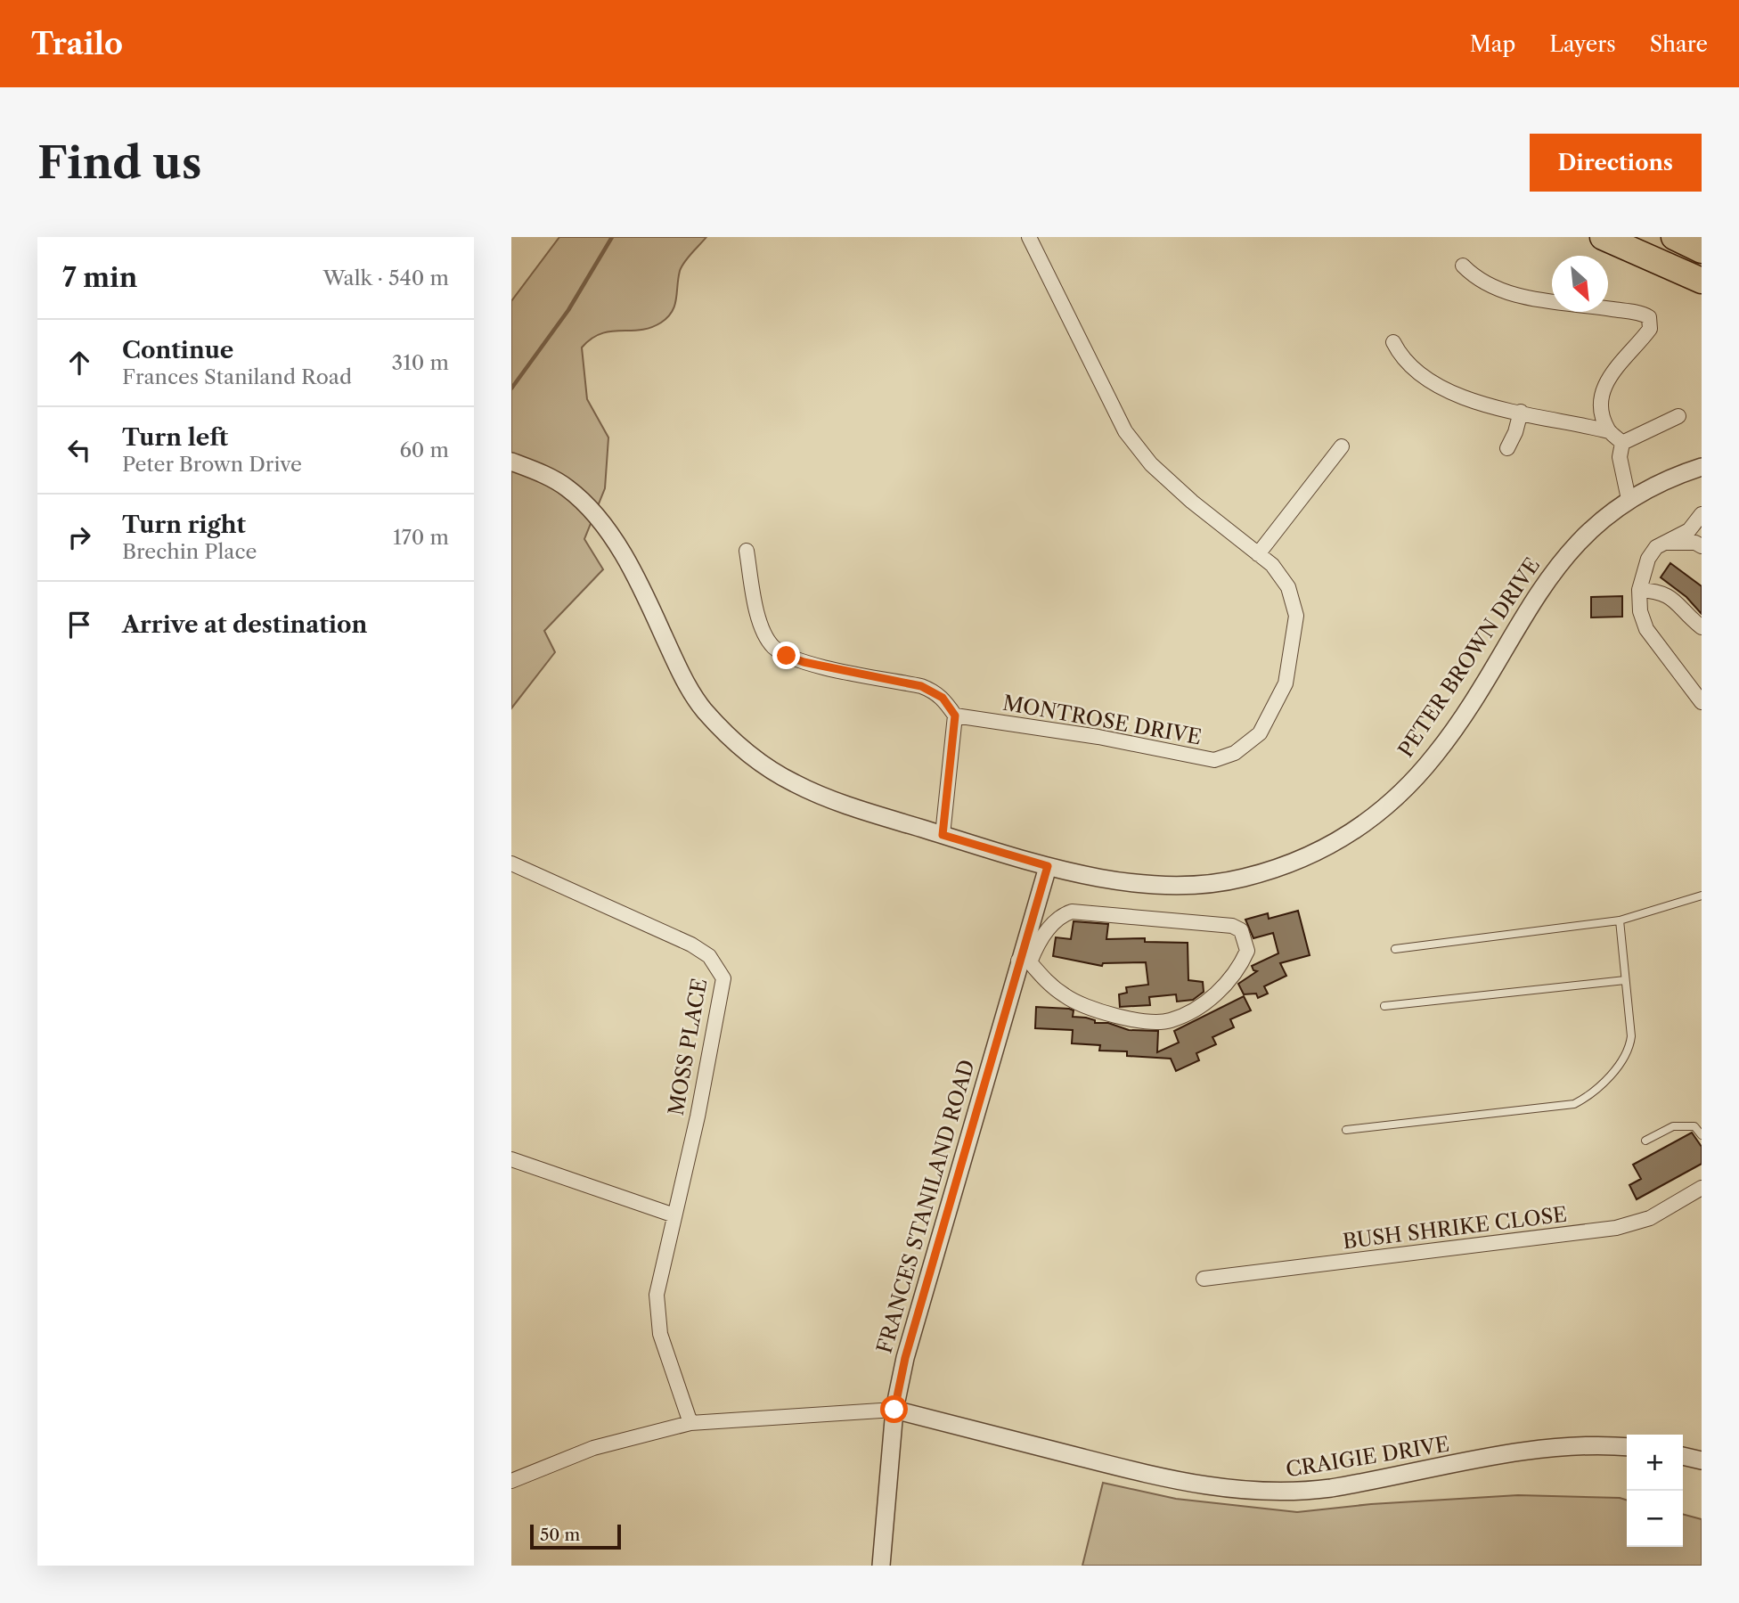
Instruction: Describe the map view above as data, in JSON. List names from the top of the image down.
{
  "streets": {
    "street": [
      "PETER BROWN DRIVE",
      "MONTROSE DRIVE",
      "MOSS PLACE",
      "FRANCES STANILAND ROAD",
      "BUSH SHRIKE CLOSE",
      "CRAIGIE DRIVE"
    ]
  },
  "crossings": [
    ["PETER BROWN DRIVE", "FRANCES STANILAND ROAD"],
    ["FRANCES STANILAND ROAD", "CRAIGIE DRIVE"]
  ],
  "scale_bar": "50 m",
  "north": "bottom right",
  "page": {
    "header": "Trailo",
    "nav": ["Map", "Layers", "Share"],
    "buttons": "Directions",
    "title": "Find us",
    "heading": ["7 min", "Walk · 540 m"],
    "list": [
      ["Continue", "Frances Staniland Road", "310 m"],
      ["Turn left", "Peter Brown Drive", "60 m"],
      ["Turn right", "Brechin Place", "170 m"],
      "Arrive at destination"
    ],
    "map_buttons": ["+", "−"],
    "scale": "50 m"
  }
}
